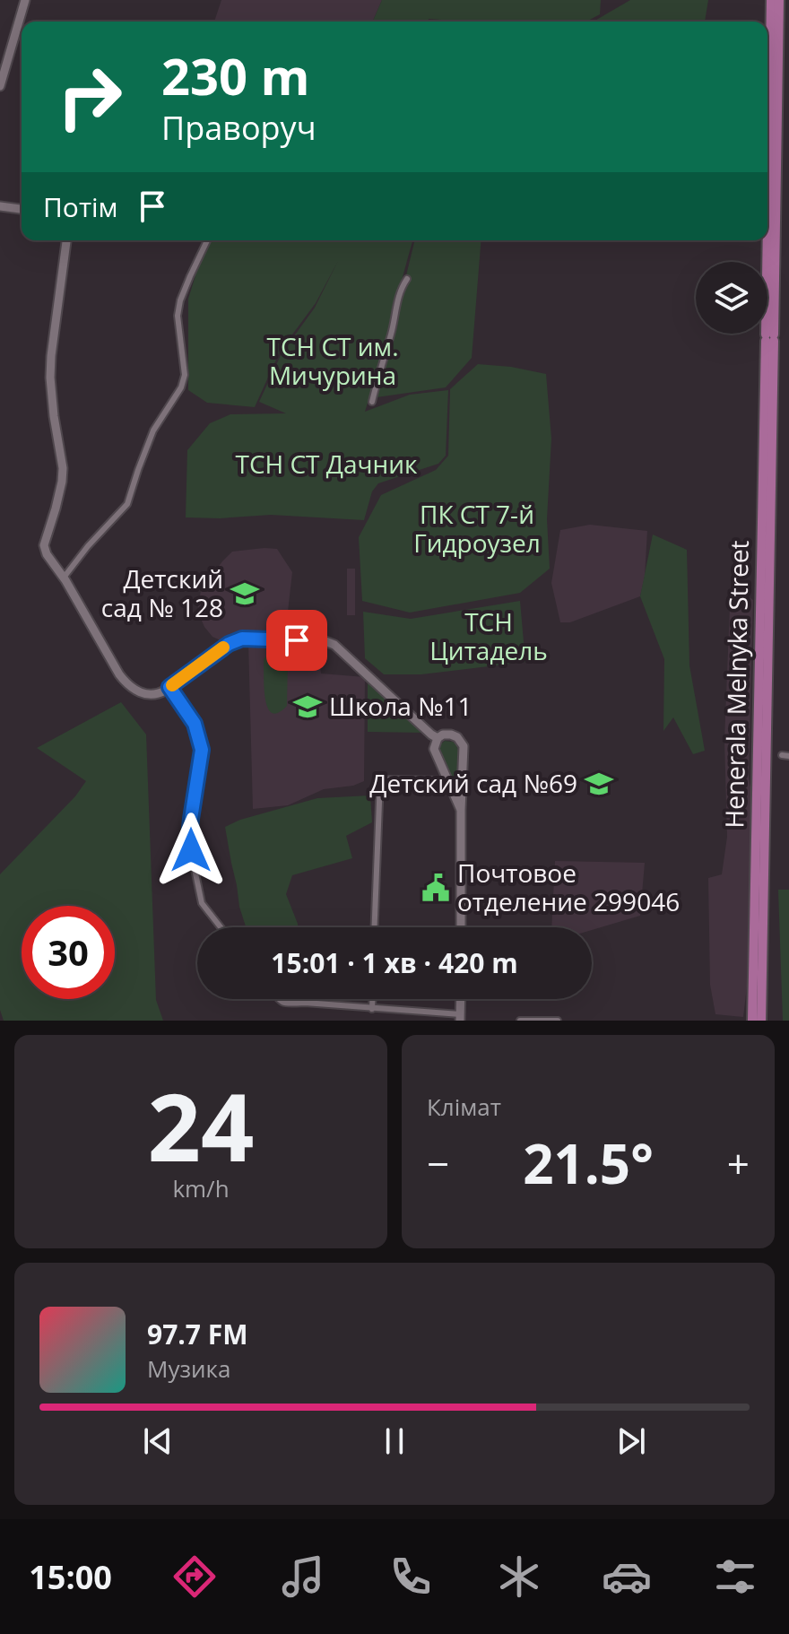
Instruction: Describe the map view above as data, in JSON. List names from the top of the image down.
{
  "streets": {
    "main road": ["Henerala Melnyka Street"]
  },
  "parks": [
    "ТСН СТ им. Мичурина",
    "ТСН СТ Дачник",
    "ПК СТ 7-й Гидроузел",
    "ТСН Цитадель"
  ],
  "places": {
    "school or university": ["Детский сад № 128", "Школа №11", "Детский сад №69"],
    "public building": ["Почтовое отделение 299046"]
  },
  "page": {
    "turn": ["230 m", "Праворуч"],
    "then": "Потім",
    "limit": "30",
    "trip": "15:01 · 1 хв · 420 m",
    "tile": [
      ["24", "km/h"],
      "Клімат"
    ],
    "heat": ["−", "21.5°", "+"],
    "song": ["97.7 FM", "Музика"],
    "tabs": "15:00"
  }
}
